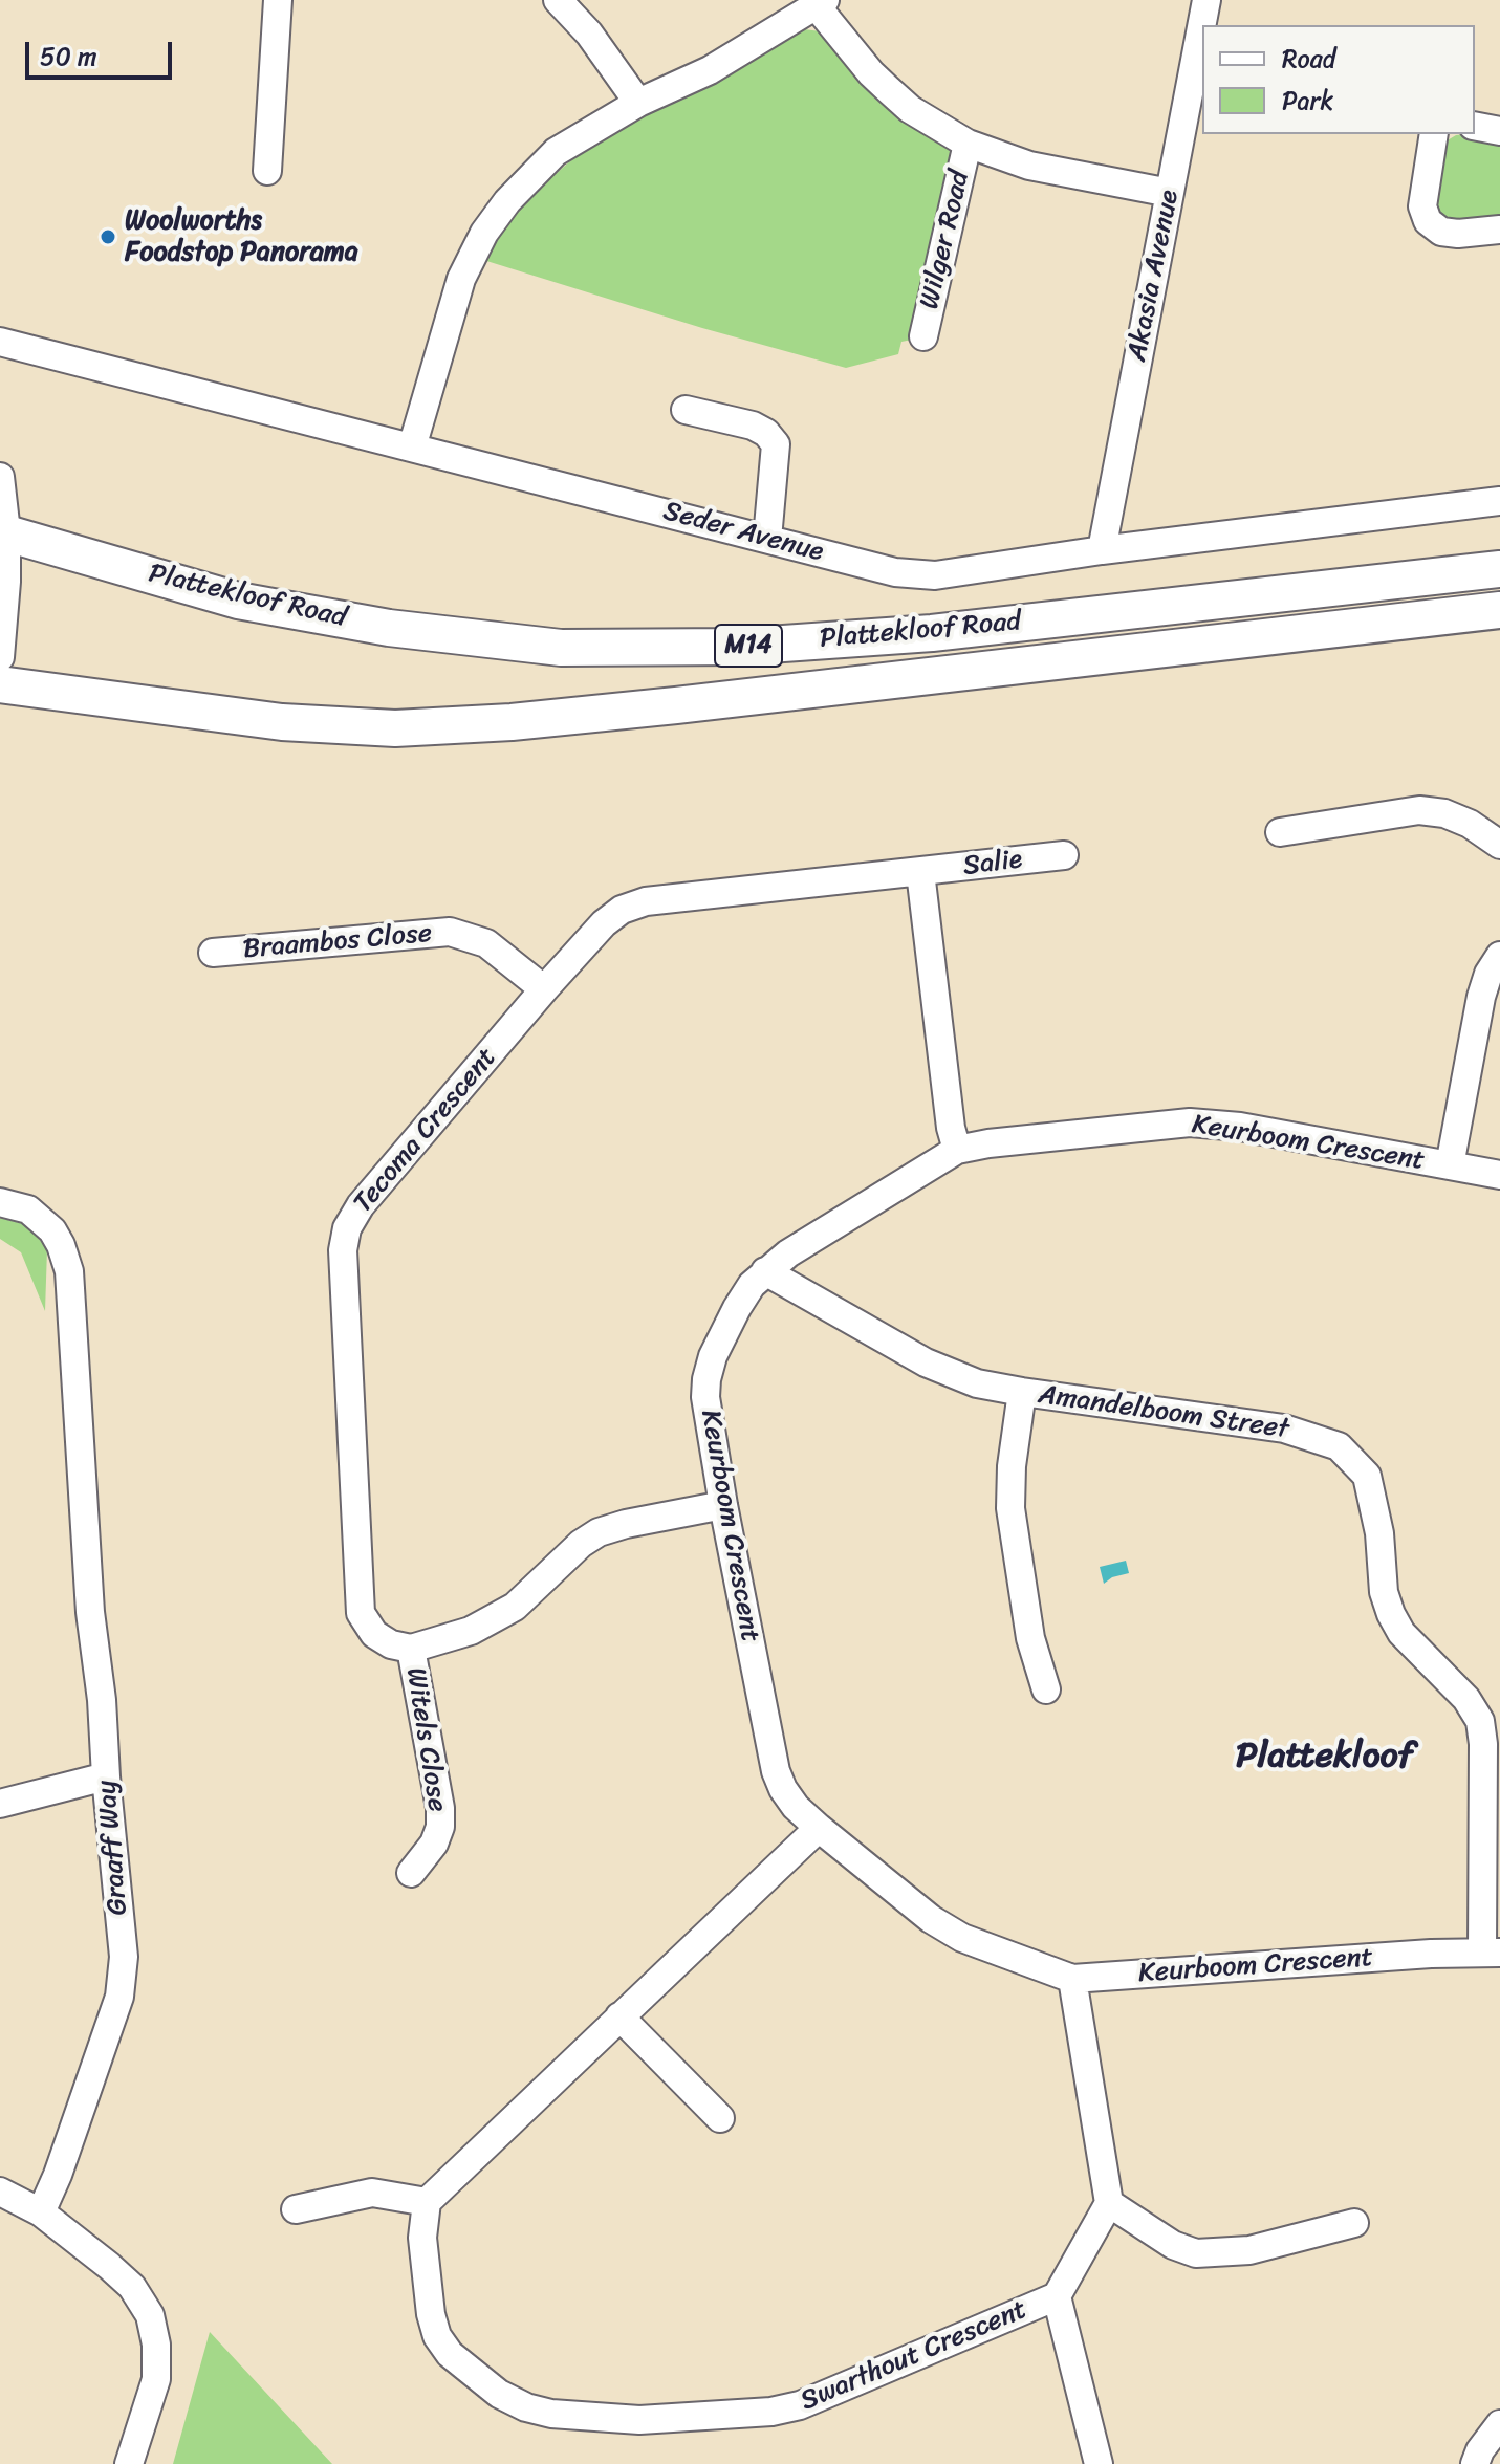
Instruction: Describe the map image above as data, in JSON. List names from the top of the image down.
{
  "streets": {
    "main road": ["Plattekloof Road", "M14"],
    "street": [
      "Wilger Road",
      "Akasia Avenue",
      "Seder Avenue",
      "Salie",
      "Braambos Close",
      "Tecoma Crescent",
      "Keurboom Crescent",
      "Amandelboom Street",
      "Witels Close",
      "Graaff Way",
      "Swarthout Crescent"
    ]
  },
  "crossings": [
    ["Akasia Avenue", "Seder Avenue"],
    ["Salie", "Tecoma Crescent"],
    ["Braambos Close", "Tecoma Crescent"],
    ["Tecoma Crescent", "Witels Close"],
    ["Keurboom Crescent", "Amandelboom Street"]
  ],
  "districts": ["Plattekloof"],
  "places": ["Woolworths Foodstop Panorama"],
  "legend": ["Road", "Park"],
  "scale_bar": "50 m"
}
